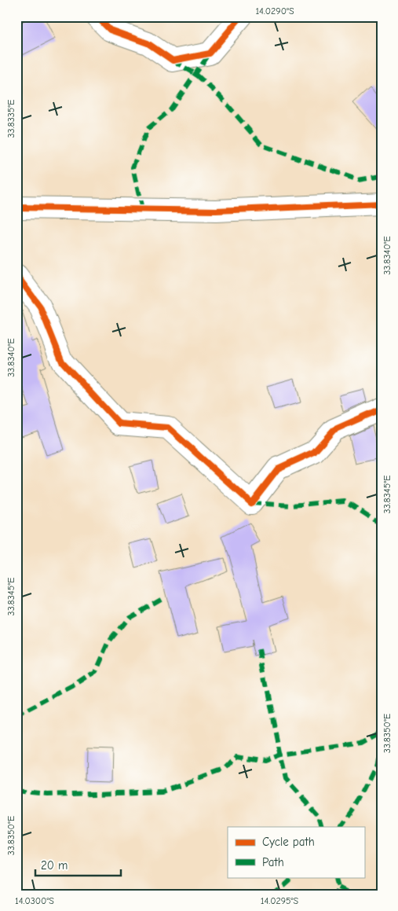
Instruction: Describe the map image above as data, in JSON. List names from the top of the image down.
{
  "legend": ["Cycle path", "Path"],
  "scale_bar": "20 m",
  "coordinates": [
    "14.0290°S",
    "33.8335°E",
    "33.8340°E",
    "33.8345°E",
    "33.8350°E",
    "14.0300°S",
    "14.0295°S"
  ]
}
